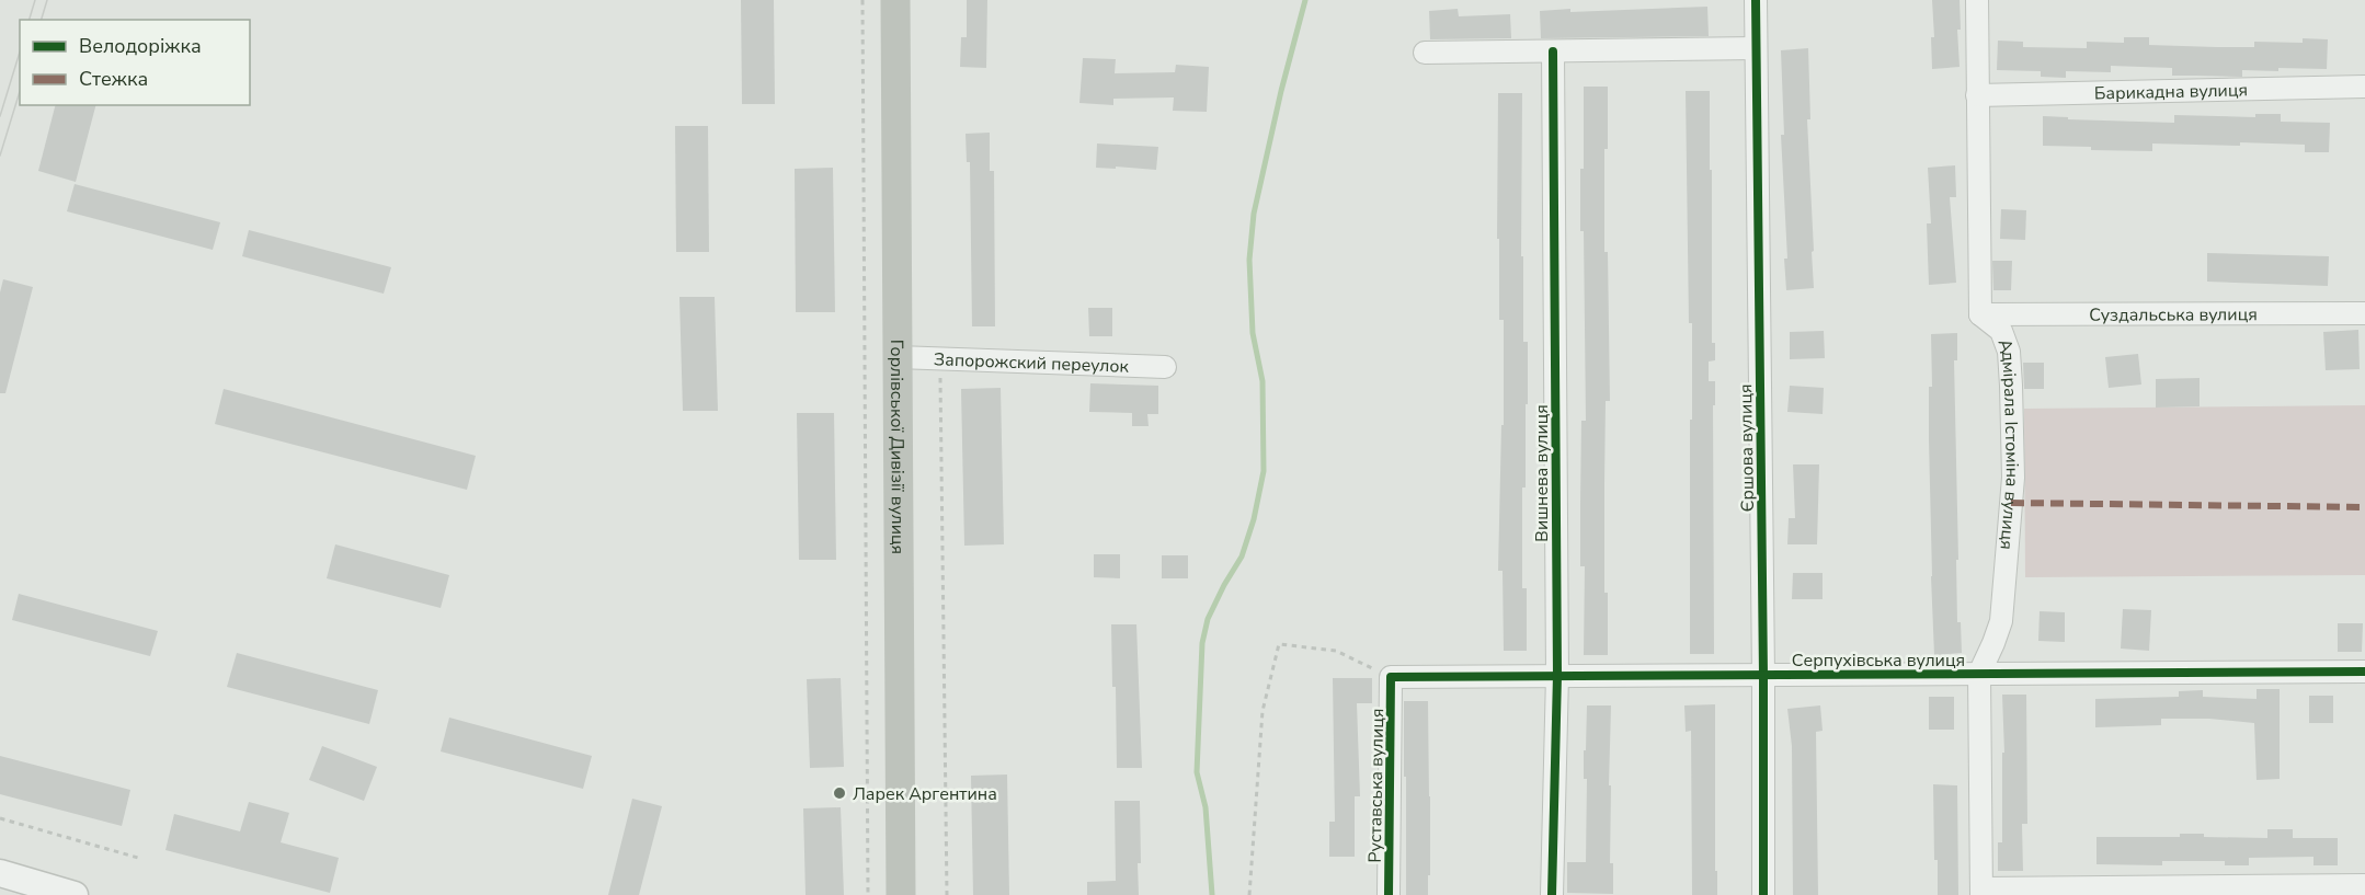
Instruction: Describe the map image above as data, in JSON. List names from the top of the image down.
{
  "streets": {
    "main road": ["Горлівської Дивізії вулиця"],
    "street": [
      "Барикадна вулиця",
      "Суздальська вулиця",
      "Запорожский переулок",
      "Адмірала Істоміна вулиця",
      "Єршова вулиця",
      "Вишнева вулиця",
      "Серпухівська вулиця",
      "Руставська вулиця"
    ]
  },
  "crossings": [
    ["Барикадна вулиця", "Адмірала Істоміна вулиця"],
    ["Суздальська вулиця", "Адмірала Істоміна вулиця"],
    ["Запорожский переулок", "Горлівської Дивізії вулиця"],
    ["Адмірала Істоміна вулиця", "Серпухівська вулиця"],
    ["Єршова вулиця", "Серпухівська вулиця"],
    ["Вишнева вулиця", "Серпухівська вулиця"],
    ["Серпухівська вулиця", "Руставська вулиця"]
  ],
  "places": ["Ларек Аргентина"],
  "legend": ["Велодоріжка", "Стежка"]
}
